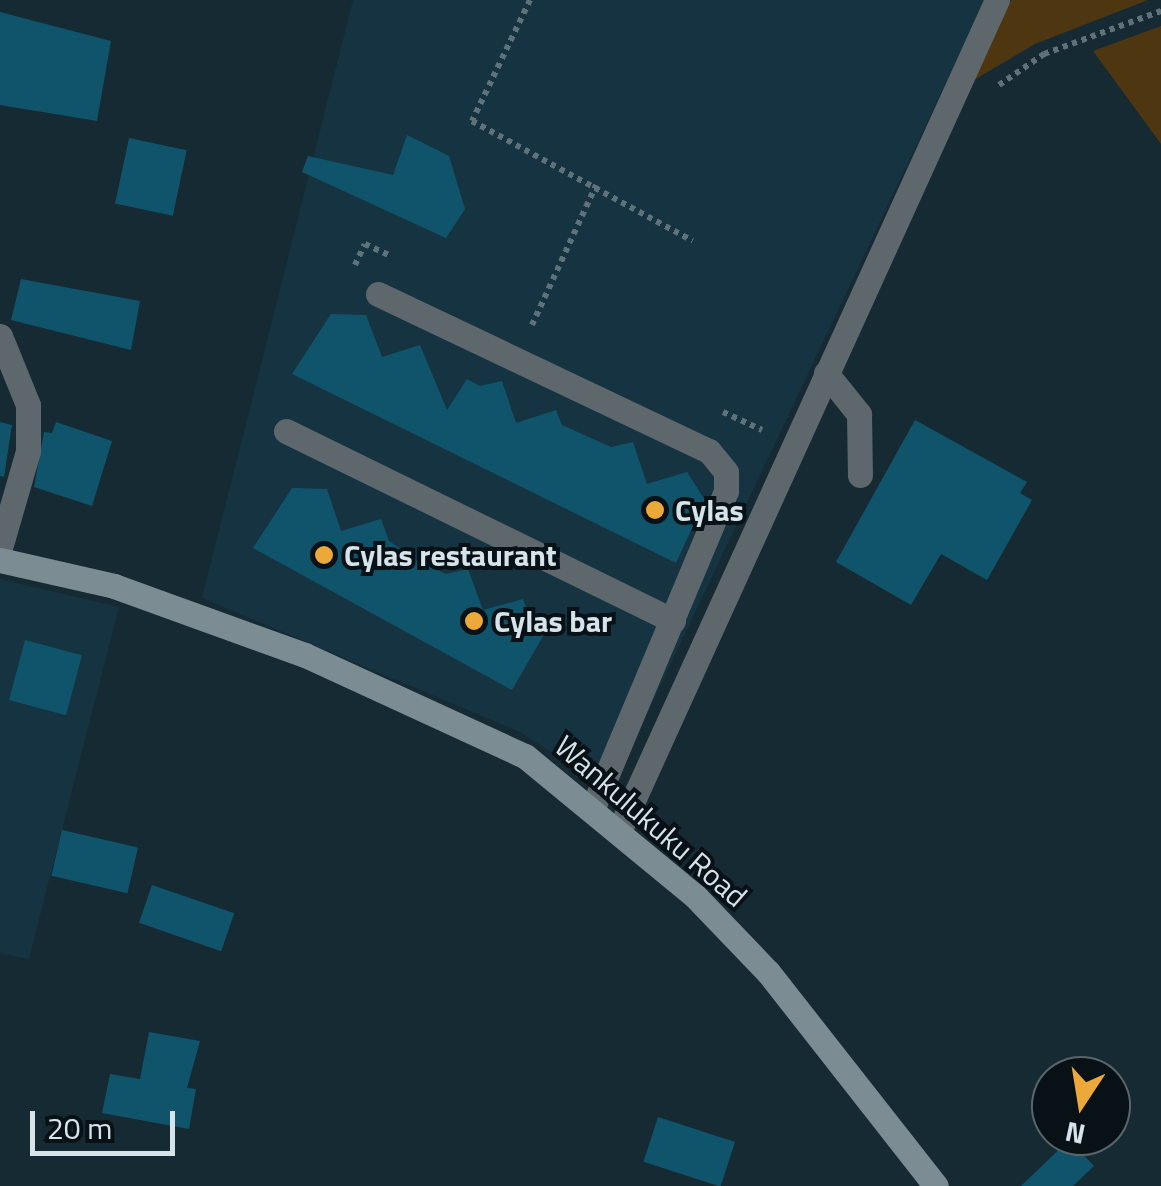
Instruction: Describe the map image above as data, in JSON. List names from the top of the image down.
{
  "streets": {
    "main road": ["Wankulukuku Road"]
  },
  "places": ["Cylas", "Cylas restaurant", "Cylas bar"],
  "scale_bar": "20 m",
  "north": "bottom"
}
